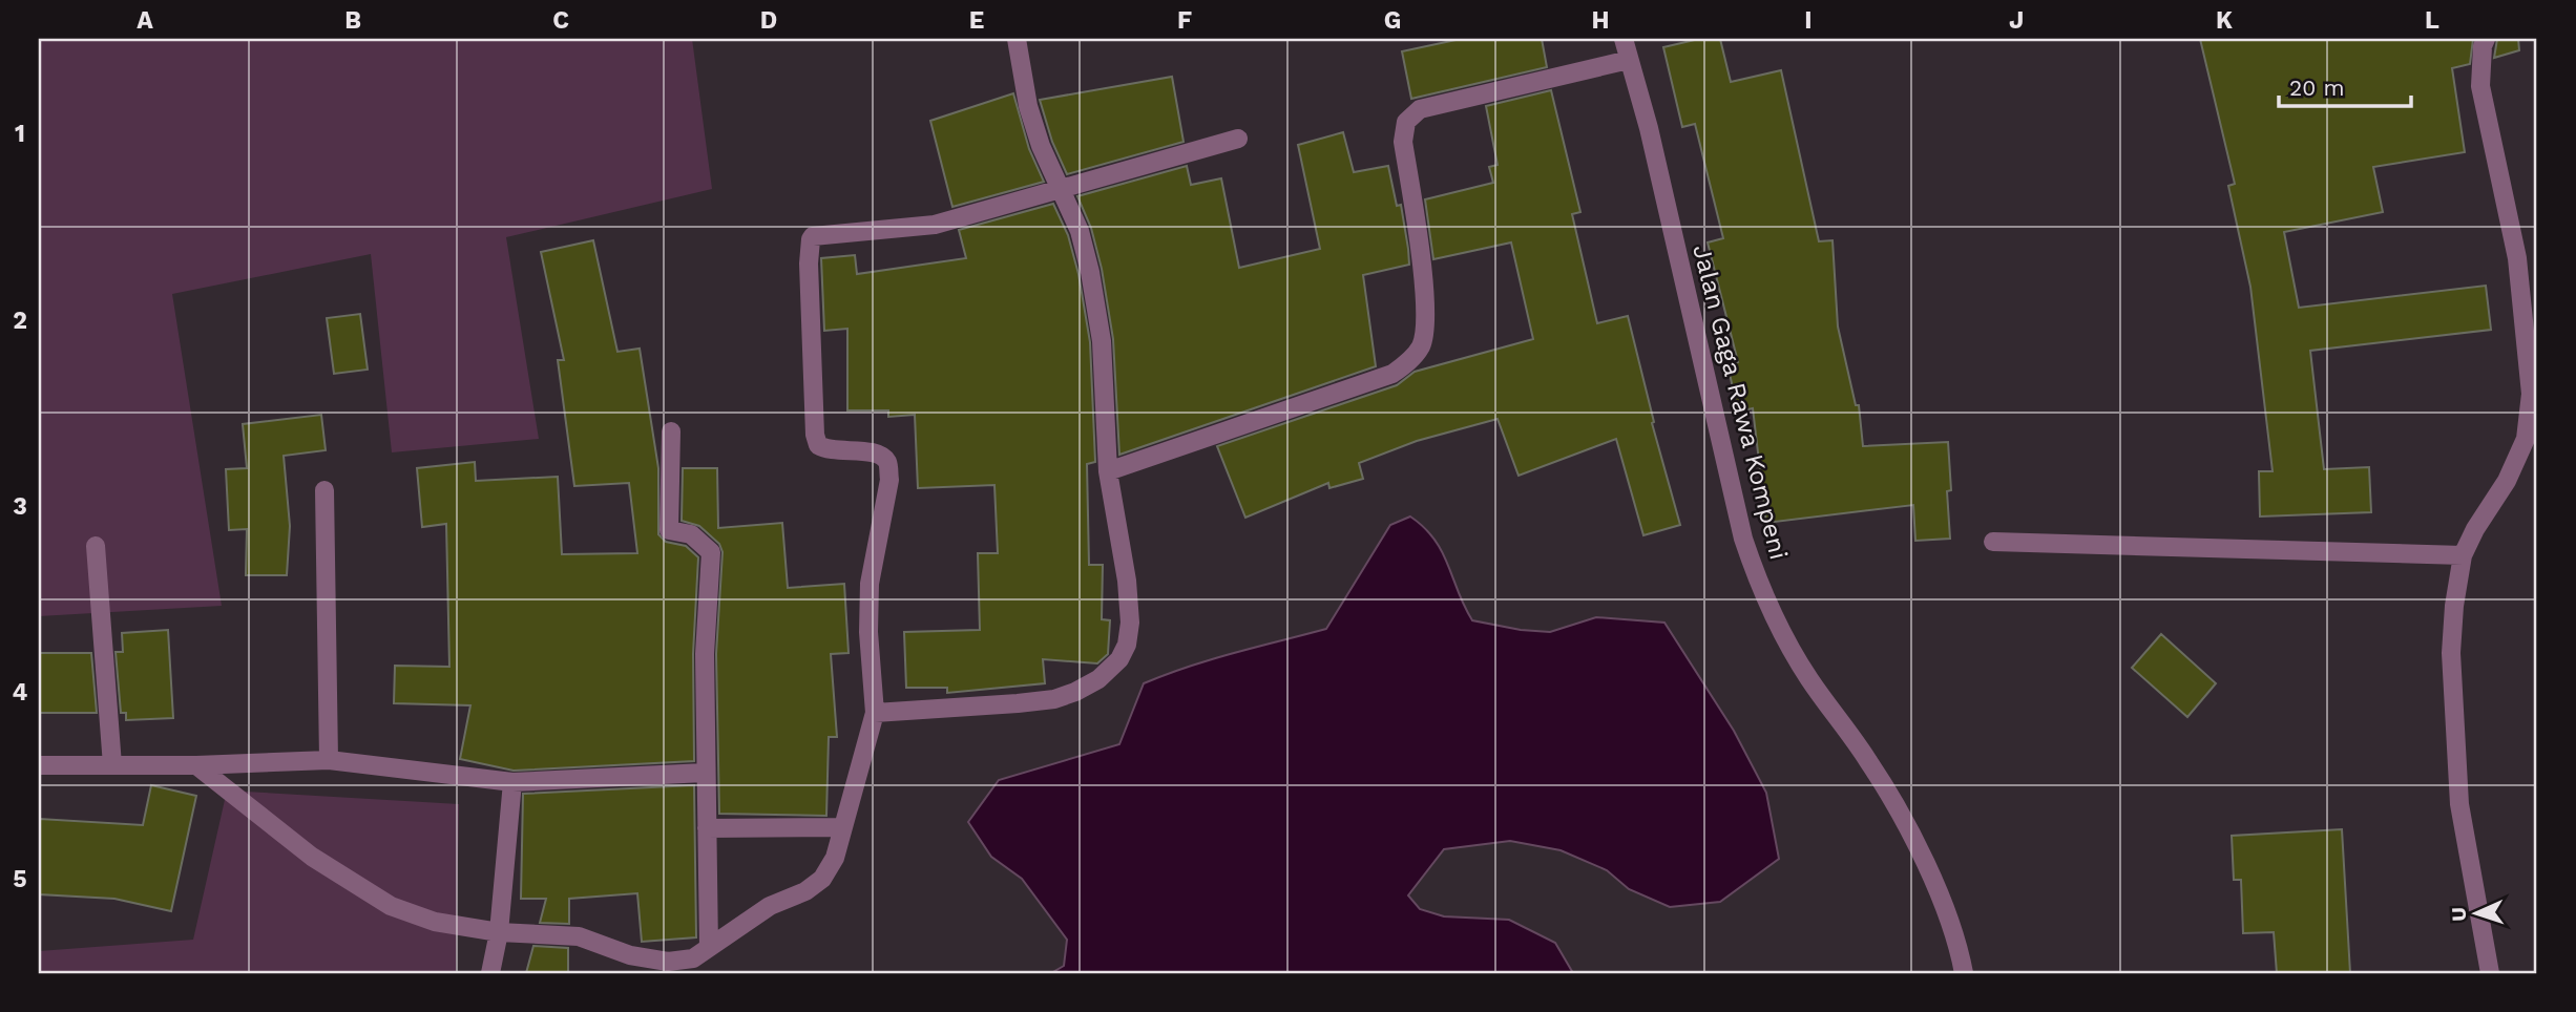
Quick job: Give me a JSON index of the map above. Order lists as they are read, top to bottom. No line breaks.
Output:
{"streets":{"street":["Jalan Gaga Rawa Kompeni"]},"scale_bar":"20 m","north":"left","grid":{"columns":["A","B","C","D","E","F","G","H","I","J","K","L"],"rows":["1","2","3","4","5"]}}
